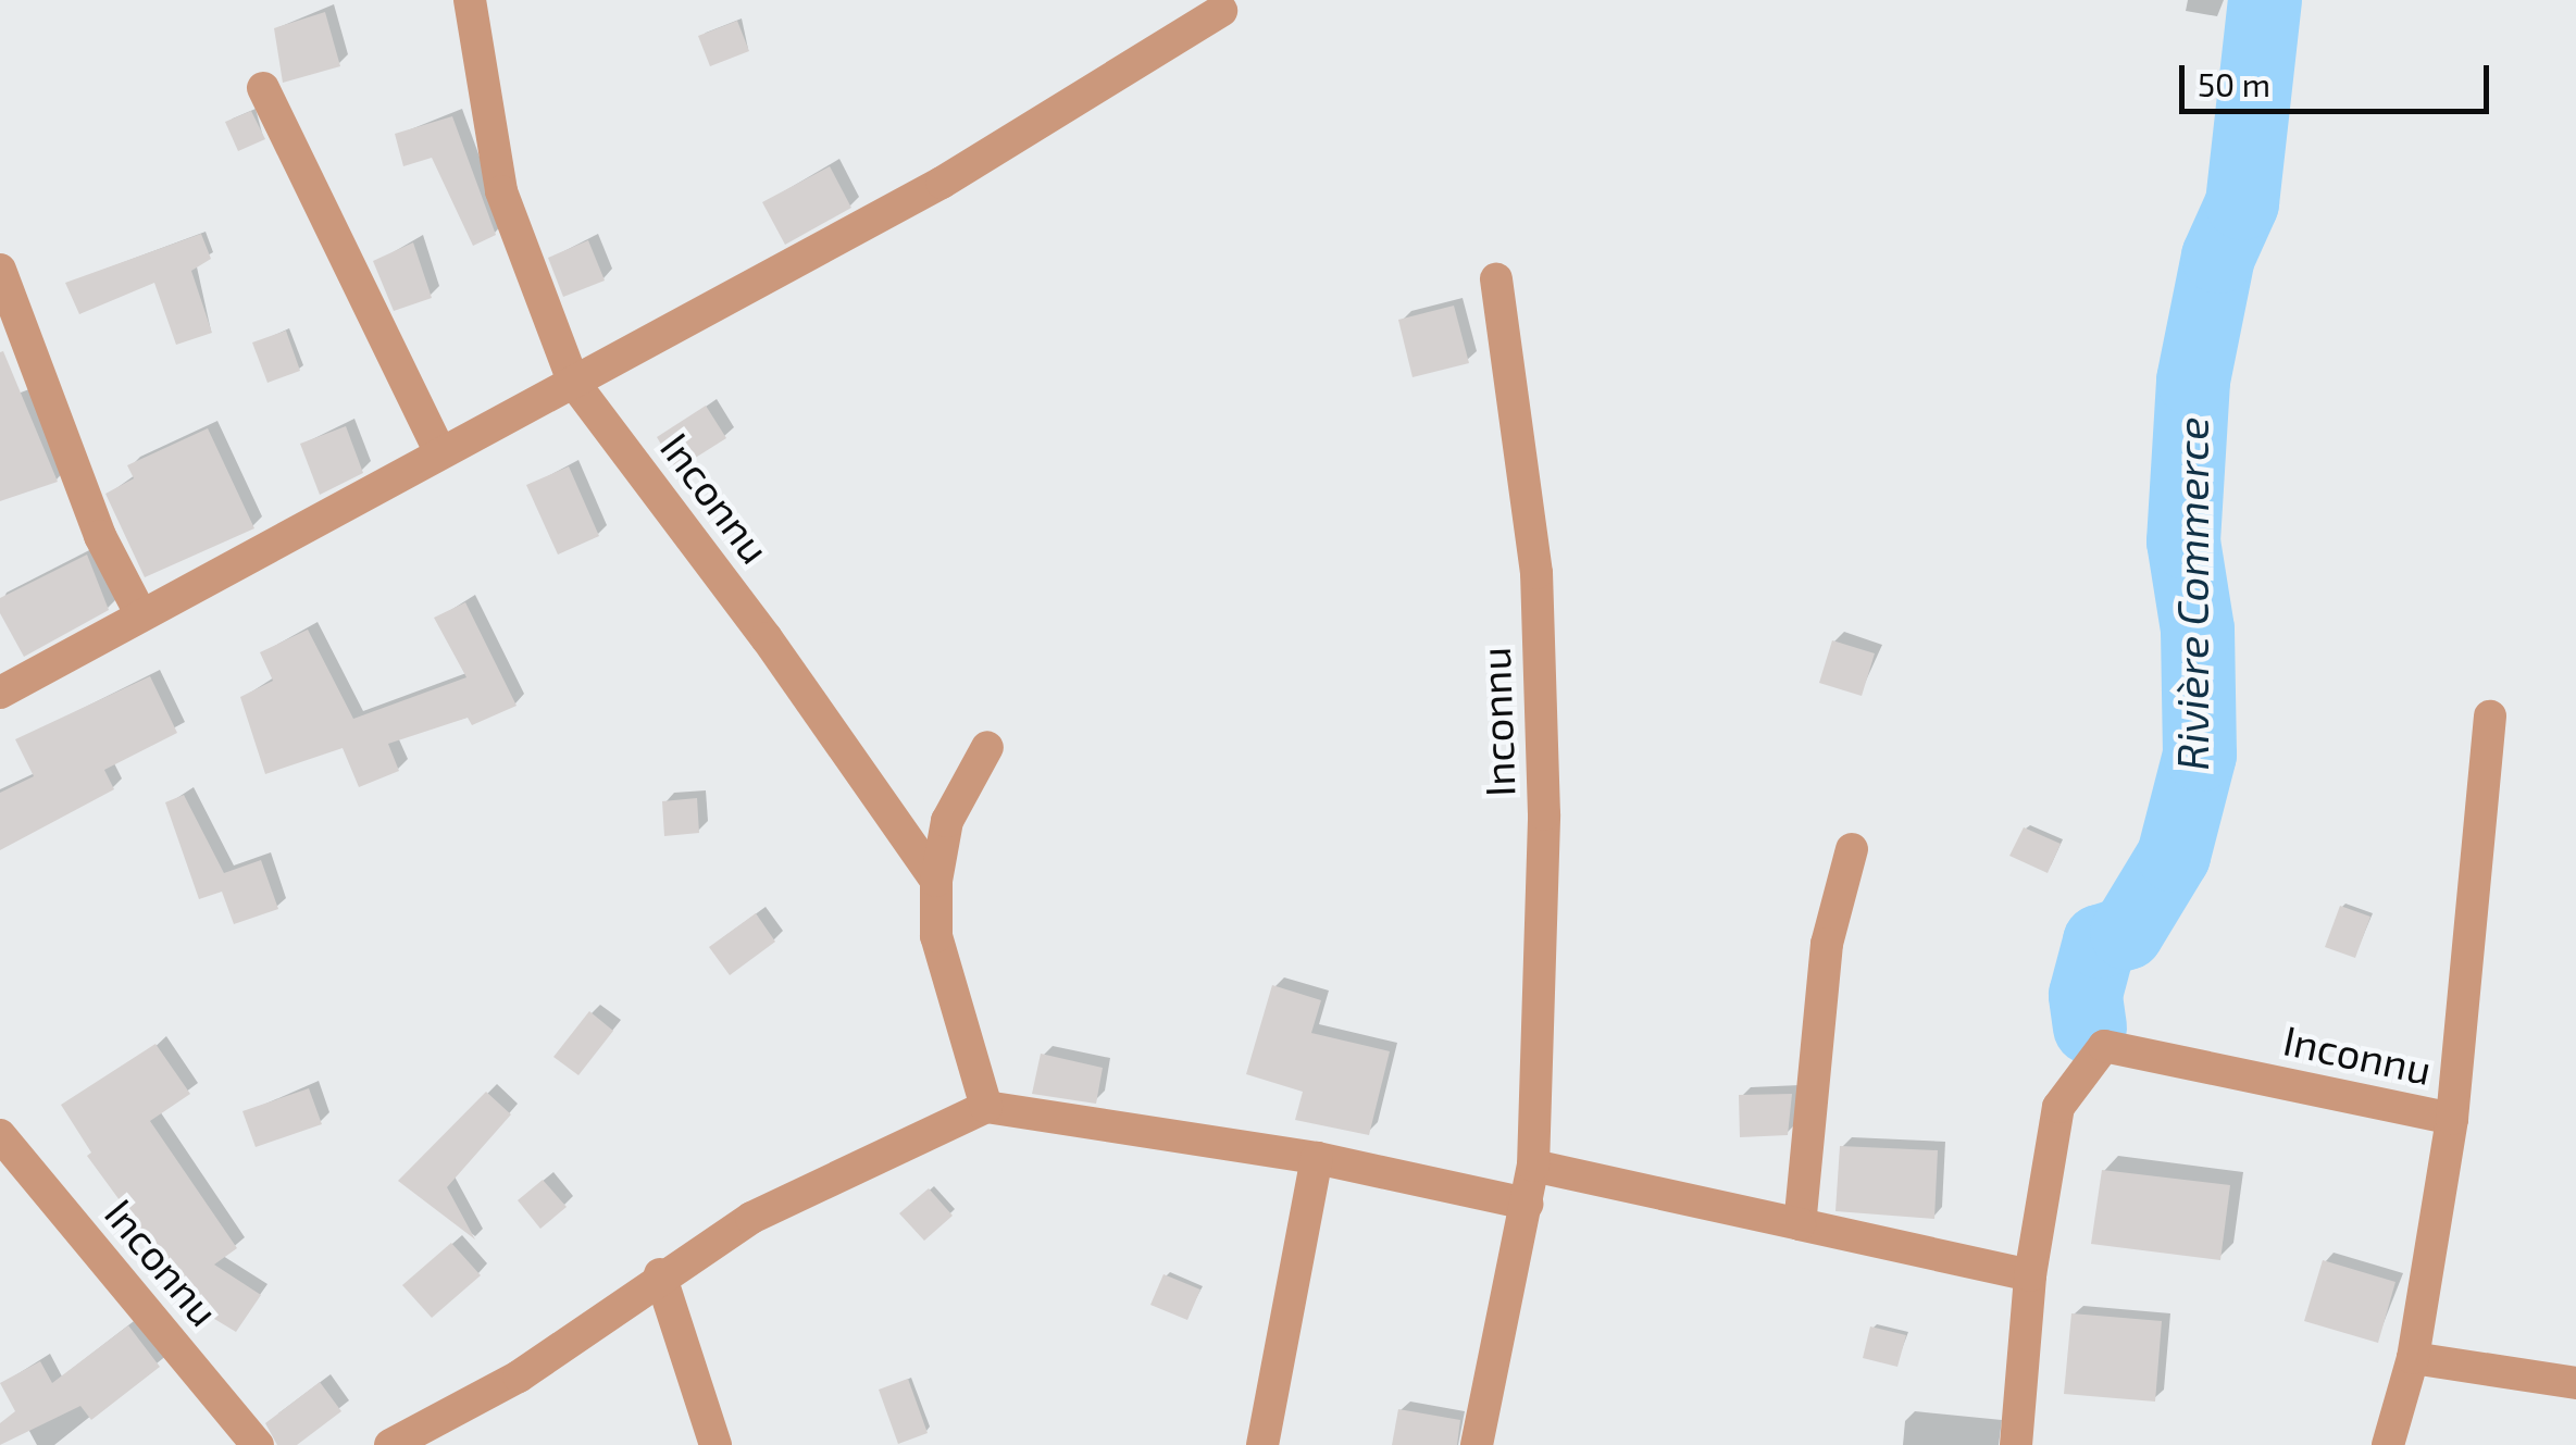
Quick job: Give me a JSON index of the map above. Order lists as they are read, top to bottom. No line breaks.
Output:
{"streets":{"street":["Inconnu"]},"water":["Rivière Commerce"],"scale_bar":"50 m"}
